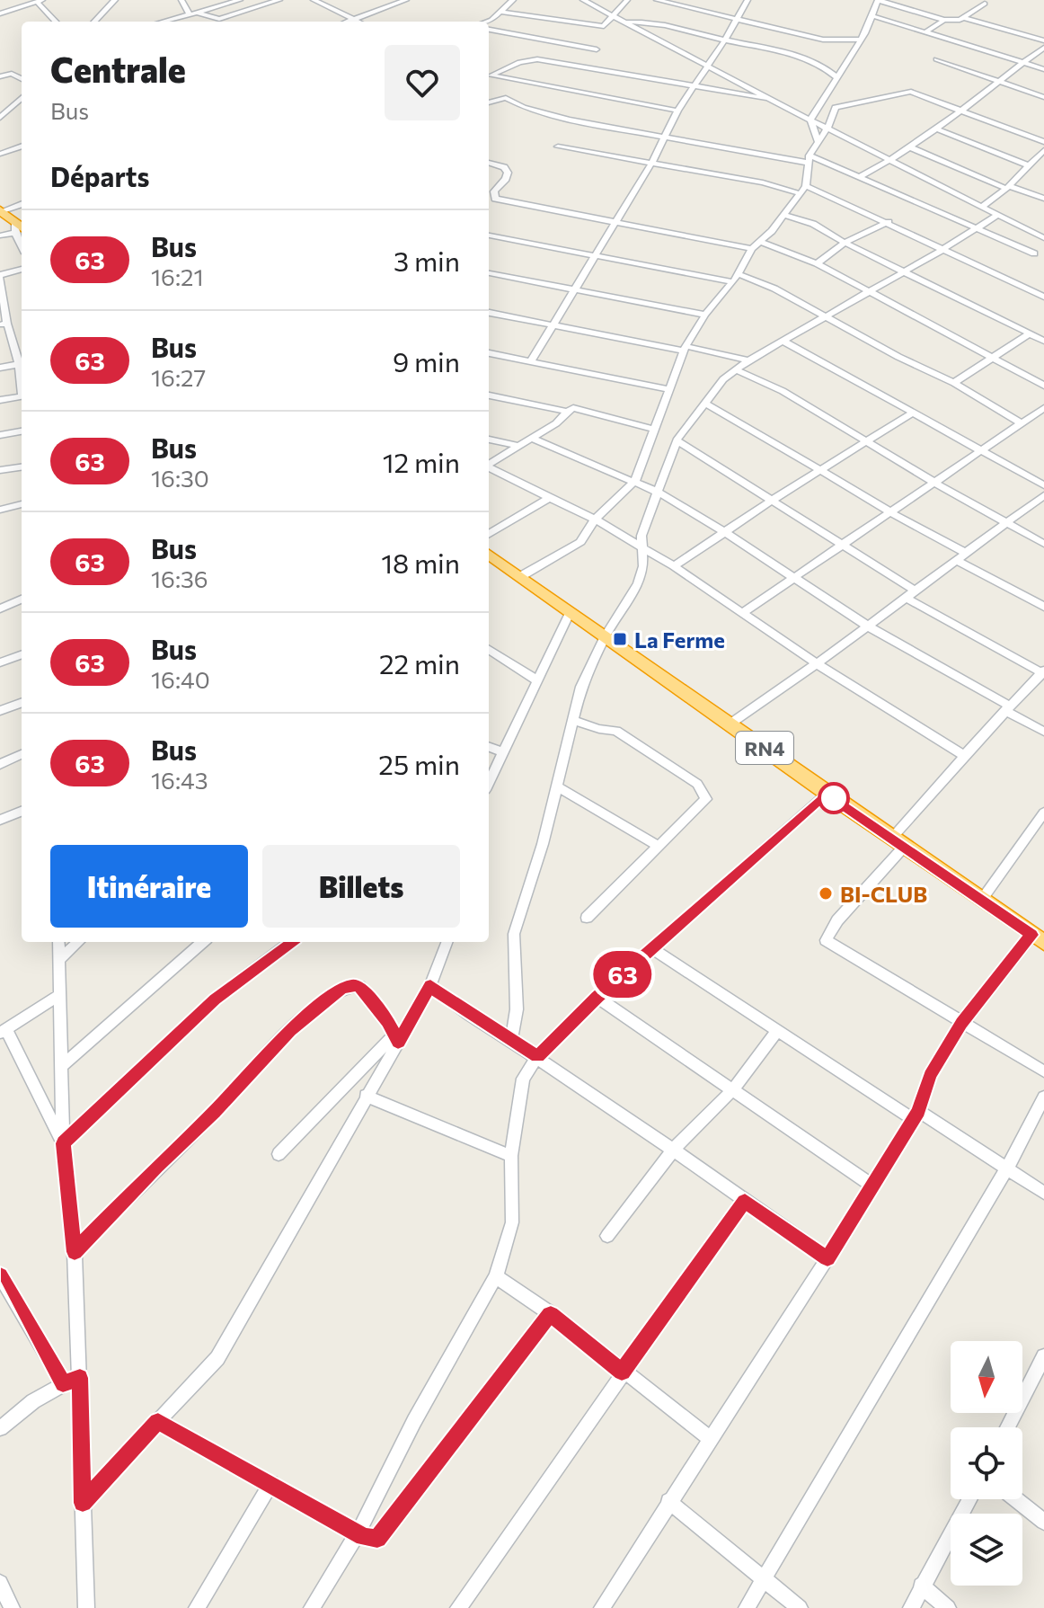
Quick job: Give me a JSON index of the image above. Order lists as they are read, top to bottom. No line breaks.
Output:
{"streets":{"highway":["RN4"]},"places":{"transit":["La Ferme"],"other":["BI-CLUB"]},"lines":["bus line 63"],"north":"bottom","page":{"on_map":"63","heading":[["Centrale","Bus"],"Départs"],"list":[{"mark":"63","name":"Bus","note":"16:21","value":"3 min"},{"mark":"63","name":"Bus","note":"16:27","value":"9 min"},{"mark":"63","name":"Bus","note":"16:30","value":"12 min"},{"mark":"63","name":"Bus","note":"16:36","value":"18 min"},{"mark":"63","name":"Bus","note":"16:40","value":"22 min"},{"mark":"63","name":"Bus","note":"16:43","value":"25 min"}],"buttons":["Itinéraire","Billets"]}}
